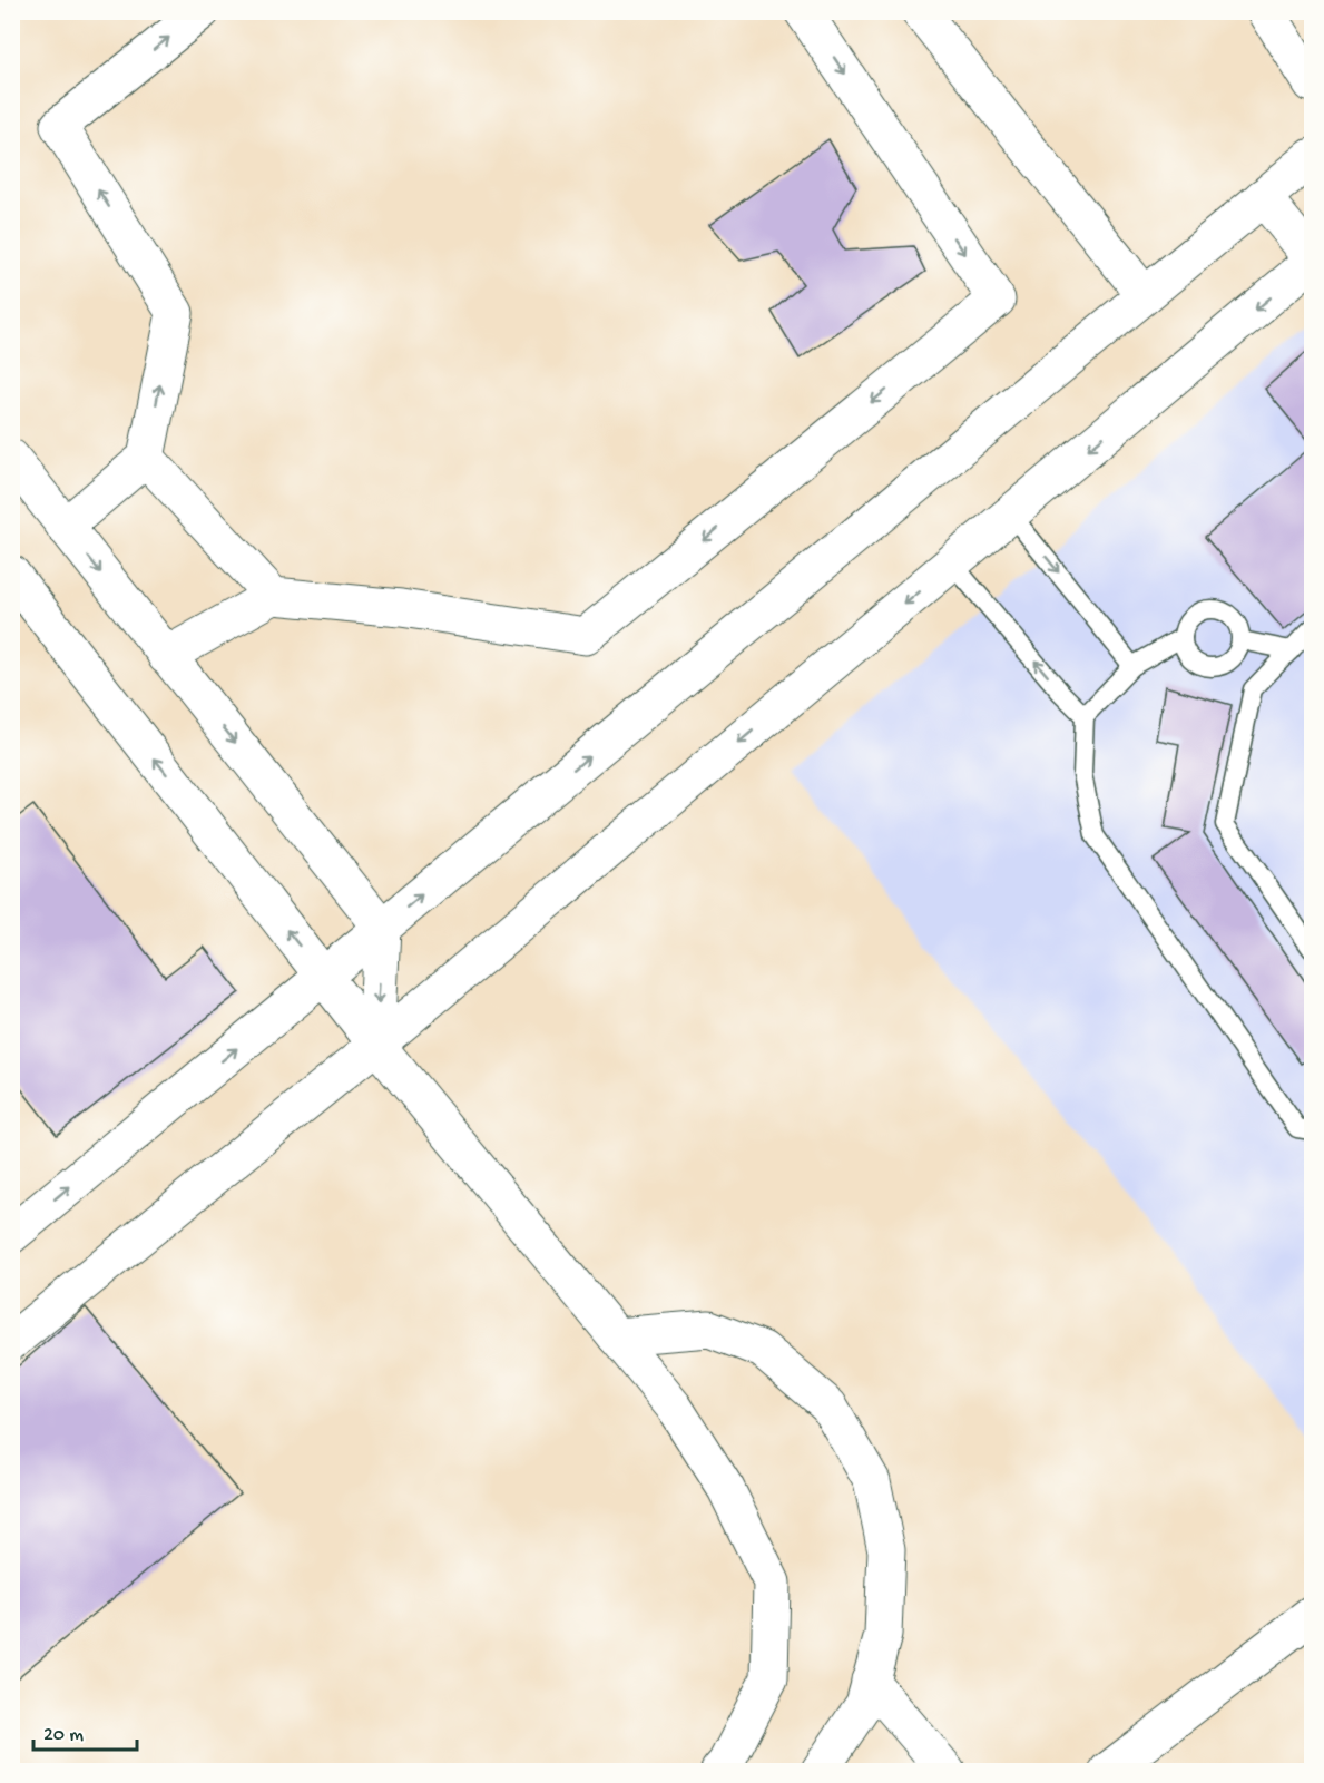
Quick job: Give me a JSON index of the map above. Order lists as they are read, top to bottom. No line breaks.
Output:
{"scale_bar":"20 m"}
